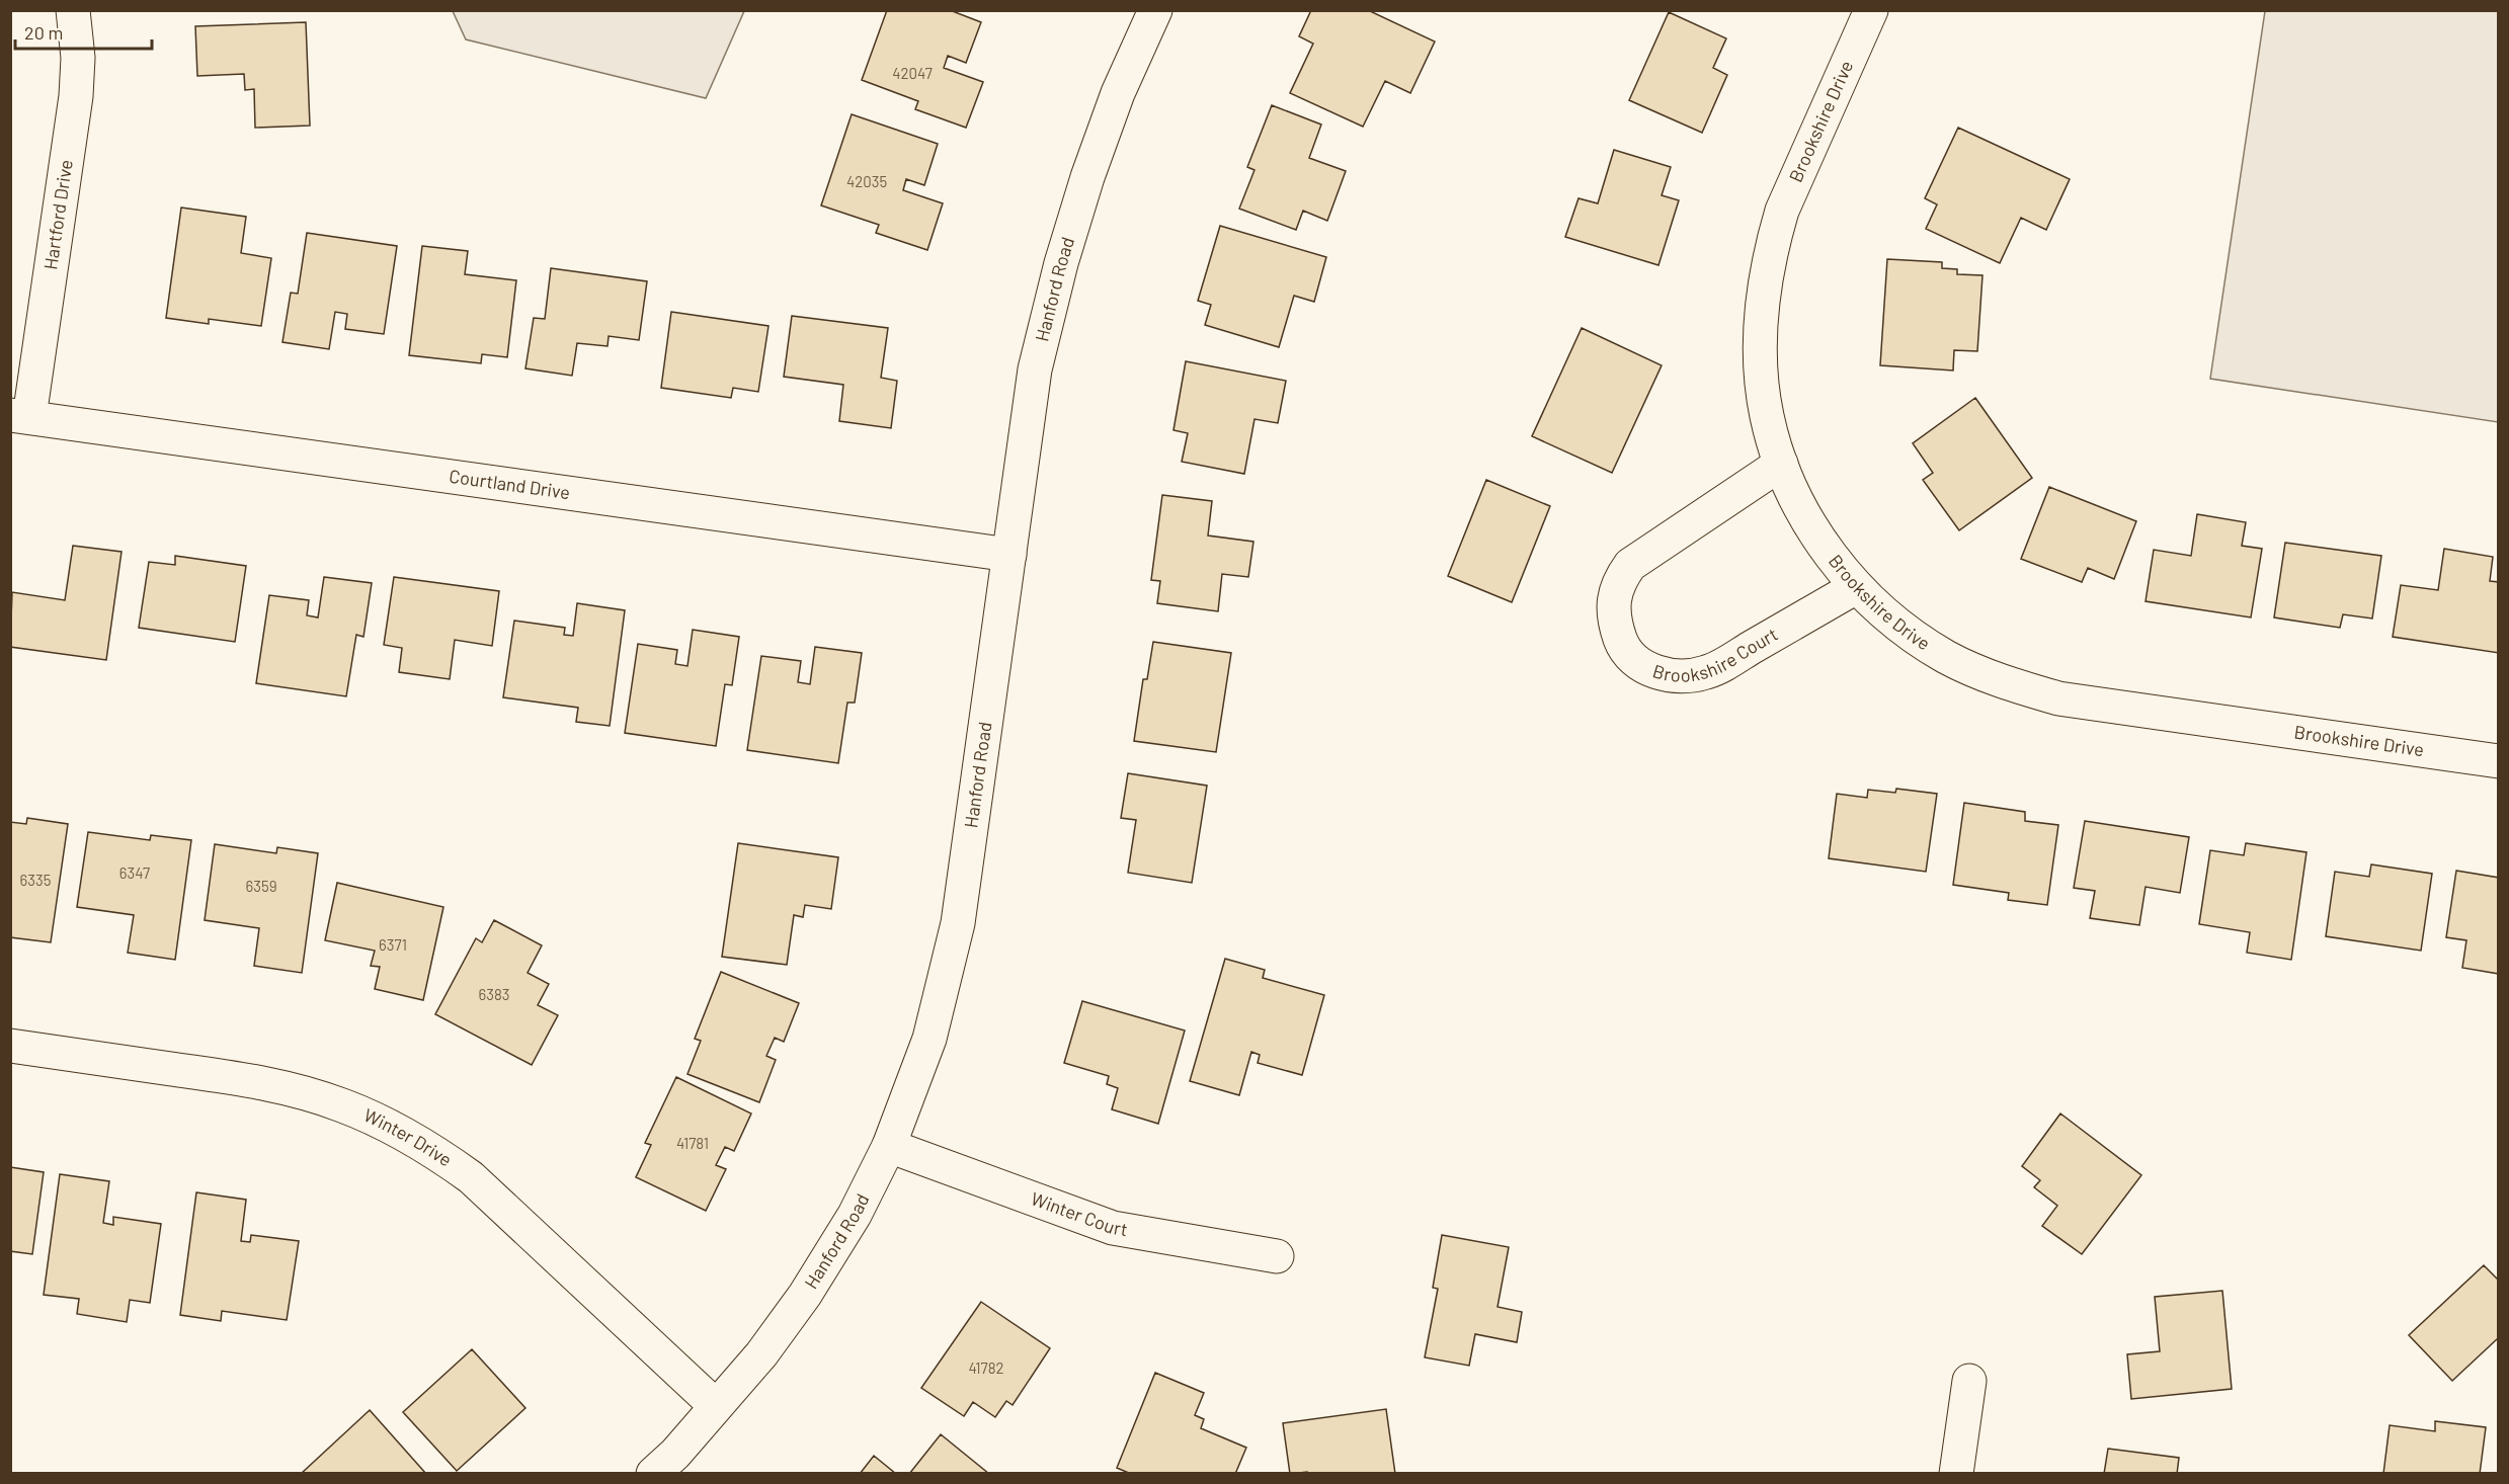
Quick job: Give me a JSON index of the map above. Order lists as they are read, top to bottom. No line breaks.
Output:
{"streets":{"street":["Brookshire Drive","Hartford Drive","Hanford Road","Courtland Drive","Brookshire Court","Winter Drive","Winter Court"]},"crossings":[["Brookshire Drive","Brookshire Court"],["Hartford Drive","Courtland Drive"],["Hanford Road","Courtland Drive"],["Hanford Road","Winter Drive"],["Hanford Road","Winter Court"]],"house_numbers":["42047","42035","6347","6335","6359","6371","6383","41781","41782"],"scale_bar":"20 m"}
